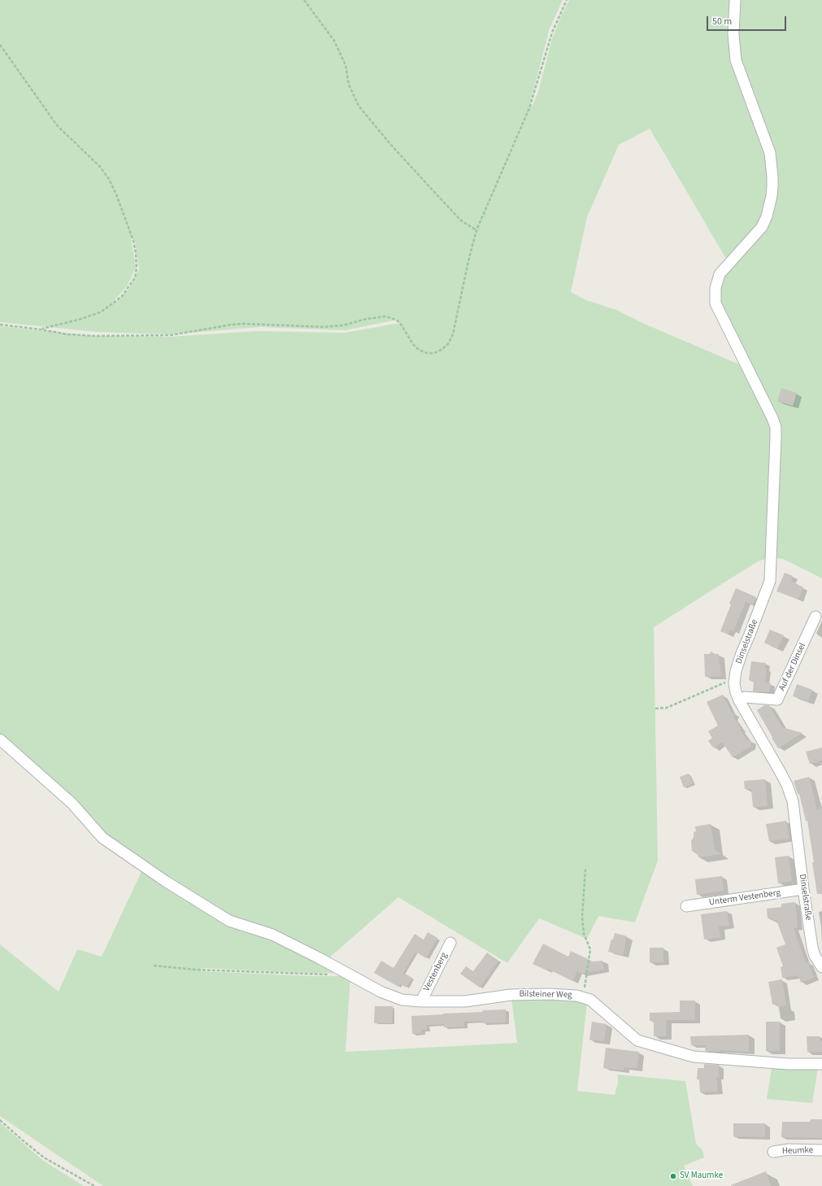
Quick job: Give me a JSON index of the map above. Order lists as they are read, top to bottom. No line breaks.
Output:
{"streets":{"street":["Dinselstraße","Auf der Dinsel","Unterm Vestenberg","Vestenberg","Bilsteiner Weg","Heumke"]},"crossings":[["Dinselstraße","Auf der Dinsel"],["Dinselstraße","Unterm Vestenberg"],["Vestenberg","Bilsteiner Weg"]],"places":["SV Maumke"],"scale_bar":"50 m"}
